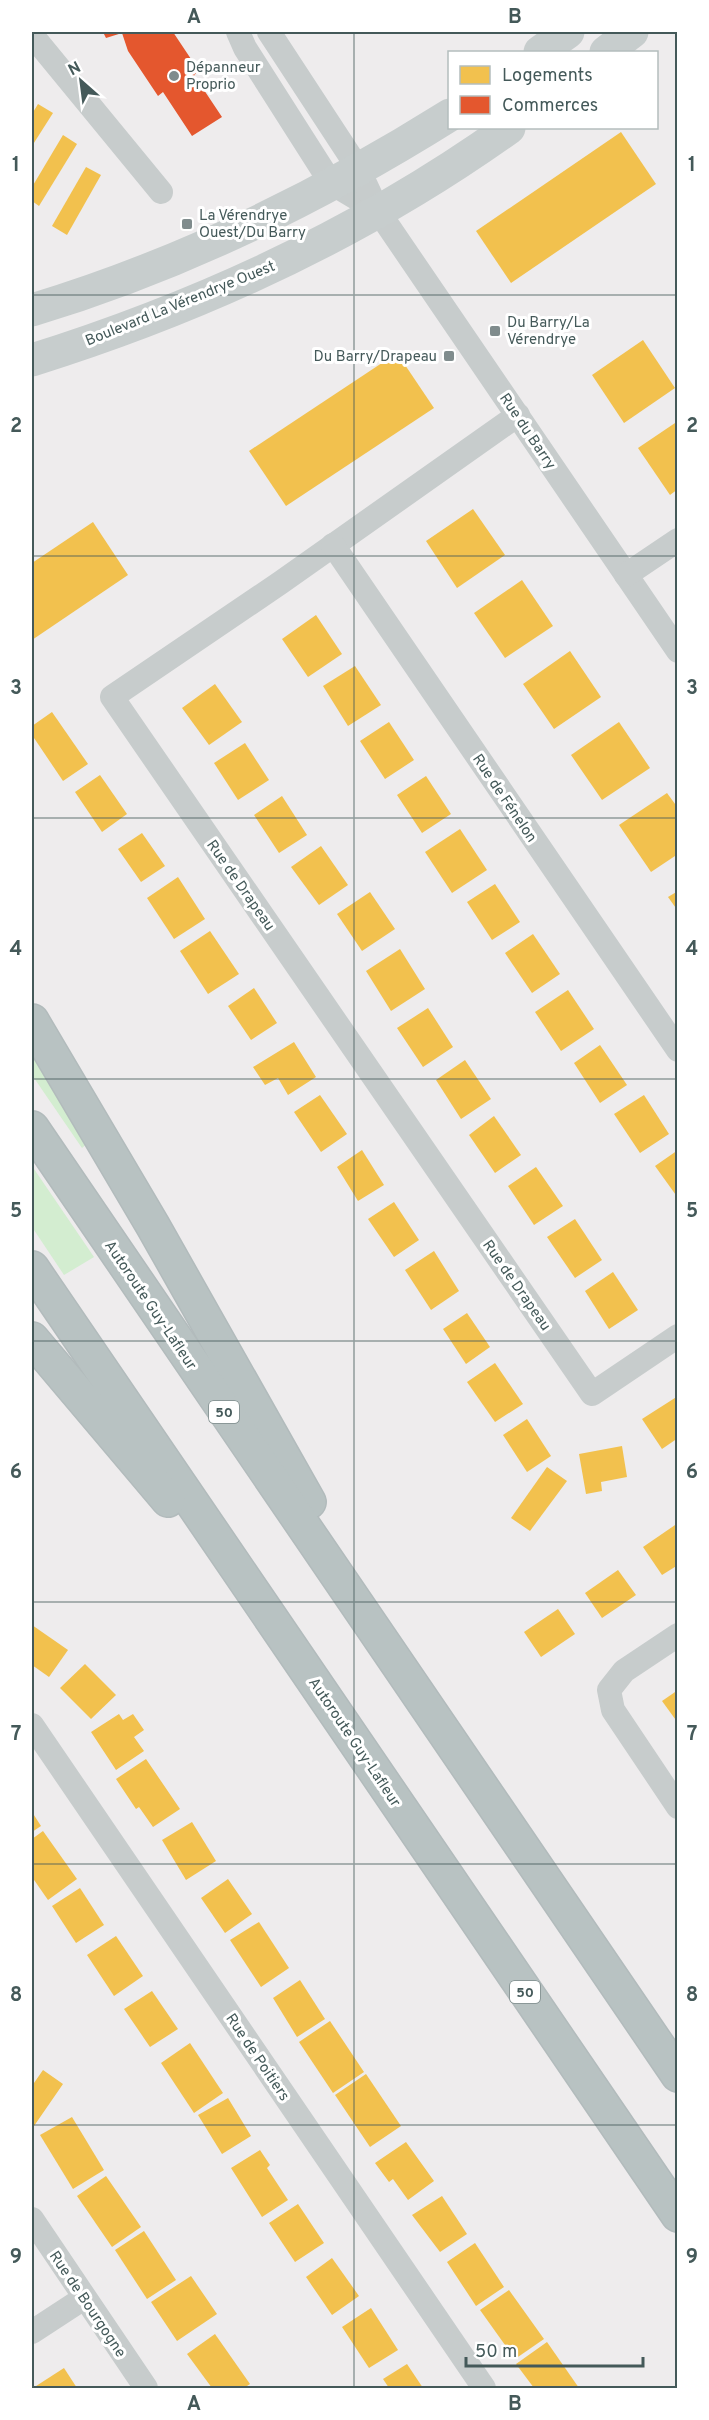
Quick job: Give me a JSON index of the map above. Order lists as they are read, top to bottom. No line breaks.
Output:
{"streets":{"highway":["Autoroute Guy-Lafleur","50"],"main road":["Boulevard La Vérendrye Ouest"],"street":["Rue du Barry","Rue de Fénelon","Rue de Drapeau","Rue de Poitiers","Rue de Bourgogne"]},"crossings":[["Boulevard La Vérendrye Ouest","Rue du Barry"],["Rue du Barry","Rue de Drapeau"],["Rue de Fénelon","Rue de Drapeau"]],"places":{"other":["Dépanneur Proprio"],"transit":["La Vérendrye Ouest/Du Barry","Du Barry/La Vérendrye","Du Barry/Drapeau"]},"legend":["Logements","Commerces"],"scale_bar":"50 m","north":"top left","grid":{"columns":["A","B"],"rows":["1","2","3","4","5","6","7","8","9"]}}
